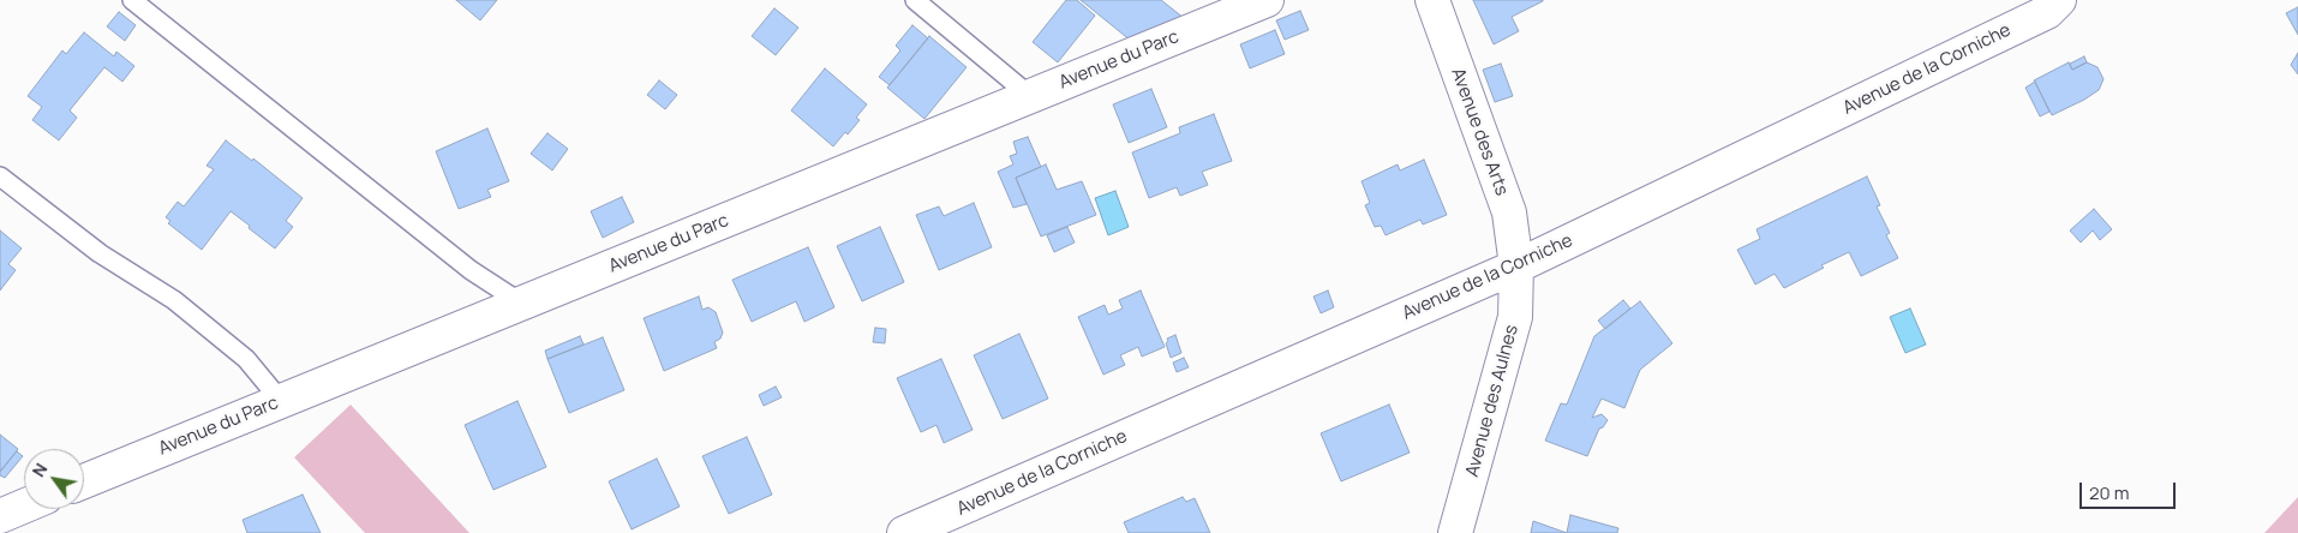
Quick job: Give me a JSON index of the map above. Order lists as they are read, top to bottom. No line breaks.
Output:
{"streets":{"street":["Avenue du Parc","Avenue de la Corniche","Avenue des Arts","Avenue des Aulnes"]},"crossings":[["Avenue de la Corniche","Avenue des Arts"],["Avenue de la Corniche","Avenue des Aulnes"],["Avenue des Arts","Avenue des Aulnes"]],"scale_bar":"20 m","north":"top left"}
